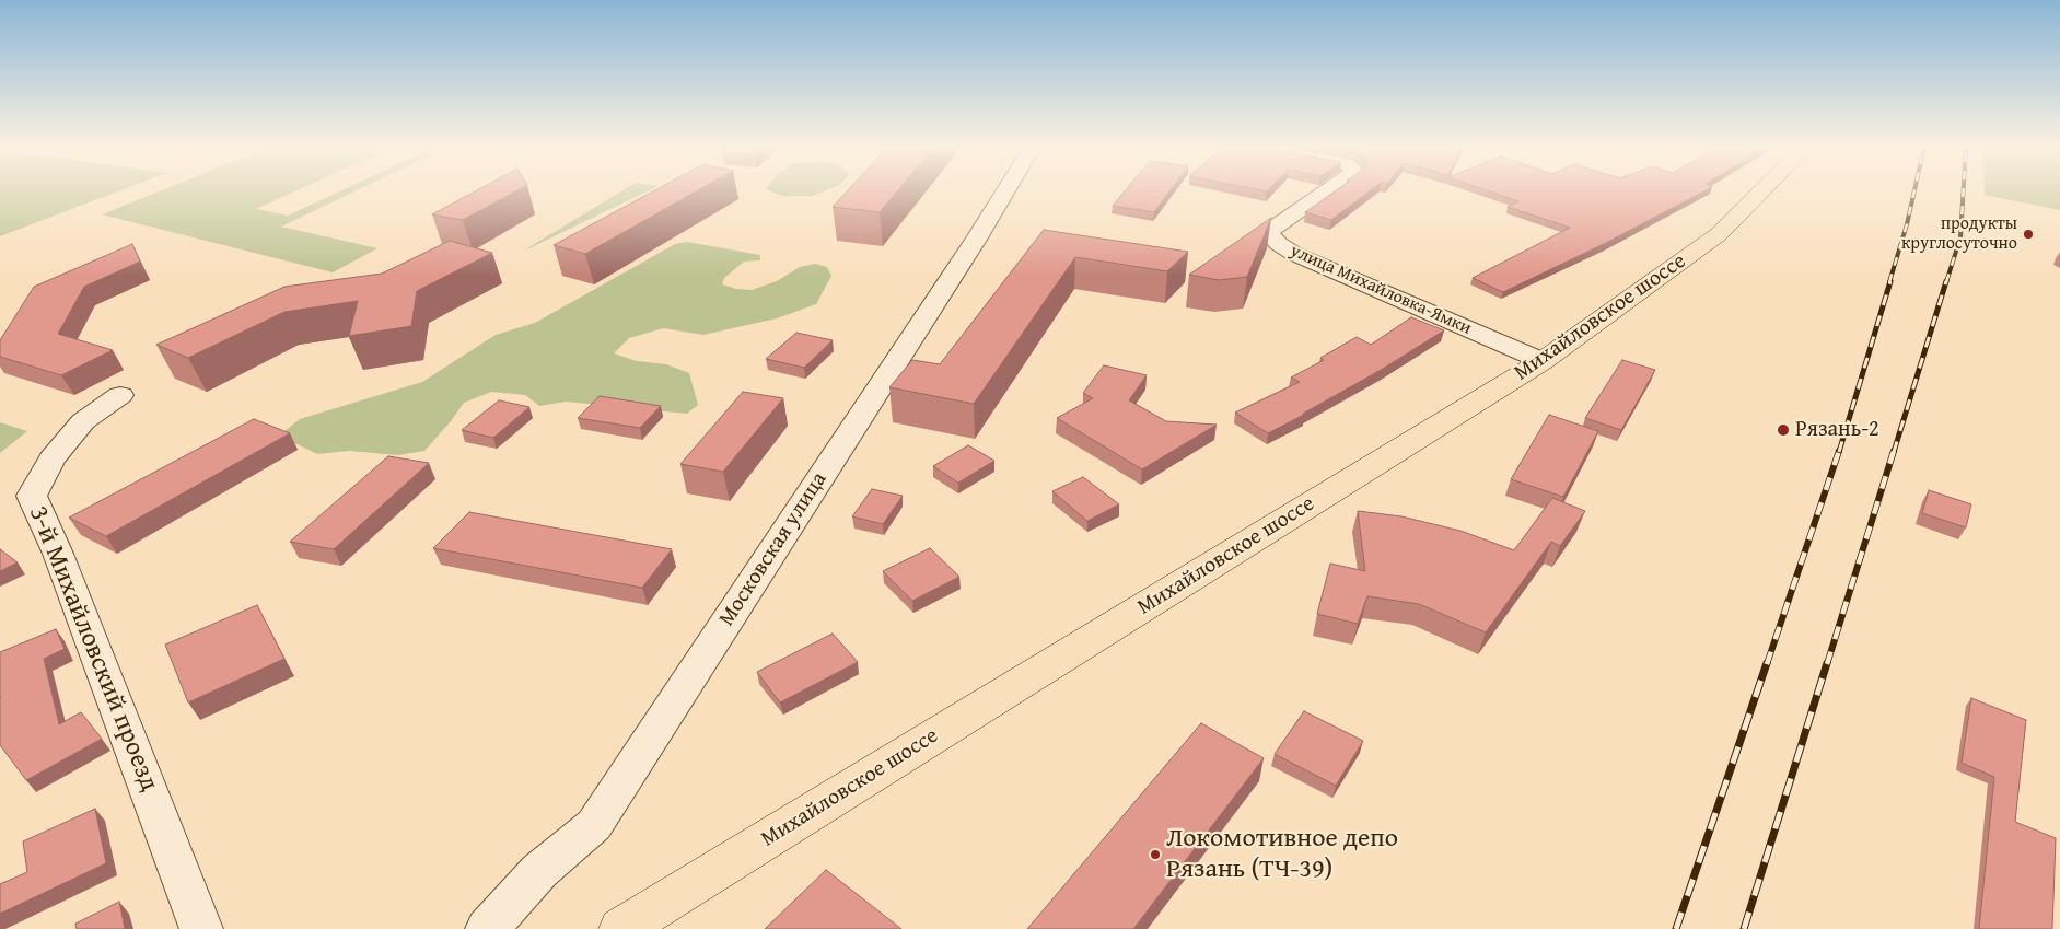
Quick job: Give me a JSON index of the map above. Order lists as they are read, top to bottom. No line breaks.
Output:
{"streets":{"main road":["Михайловское шоссе"],"street":["улица Михайловка-Ямки","Московская улица","3-й Михайловский проезд"]},"crossings":[["улица Михайловка-Ямки","Михайловское шоссе"]],"places":["продукты круглосуточно","Рязань-2","Локомотивное депо Рязань (ТЧ-39)"]}
